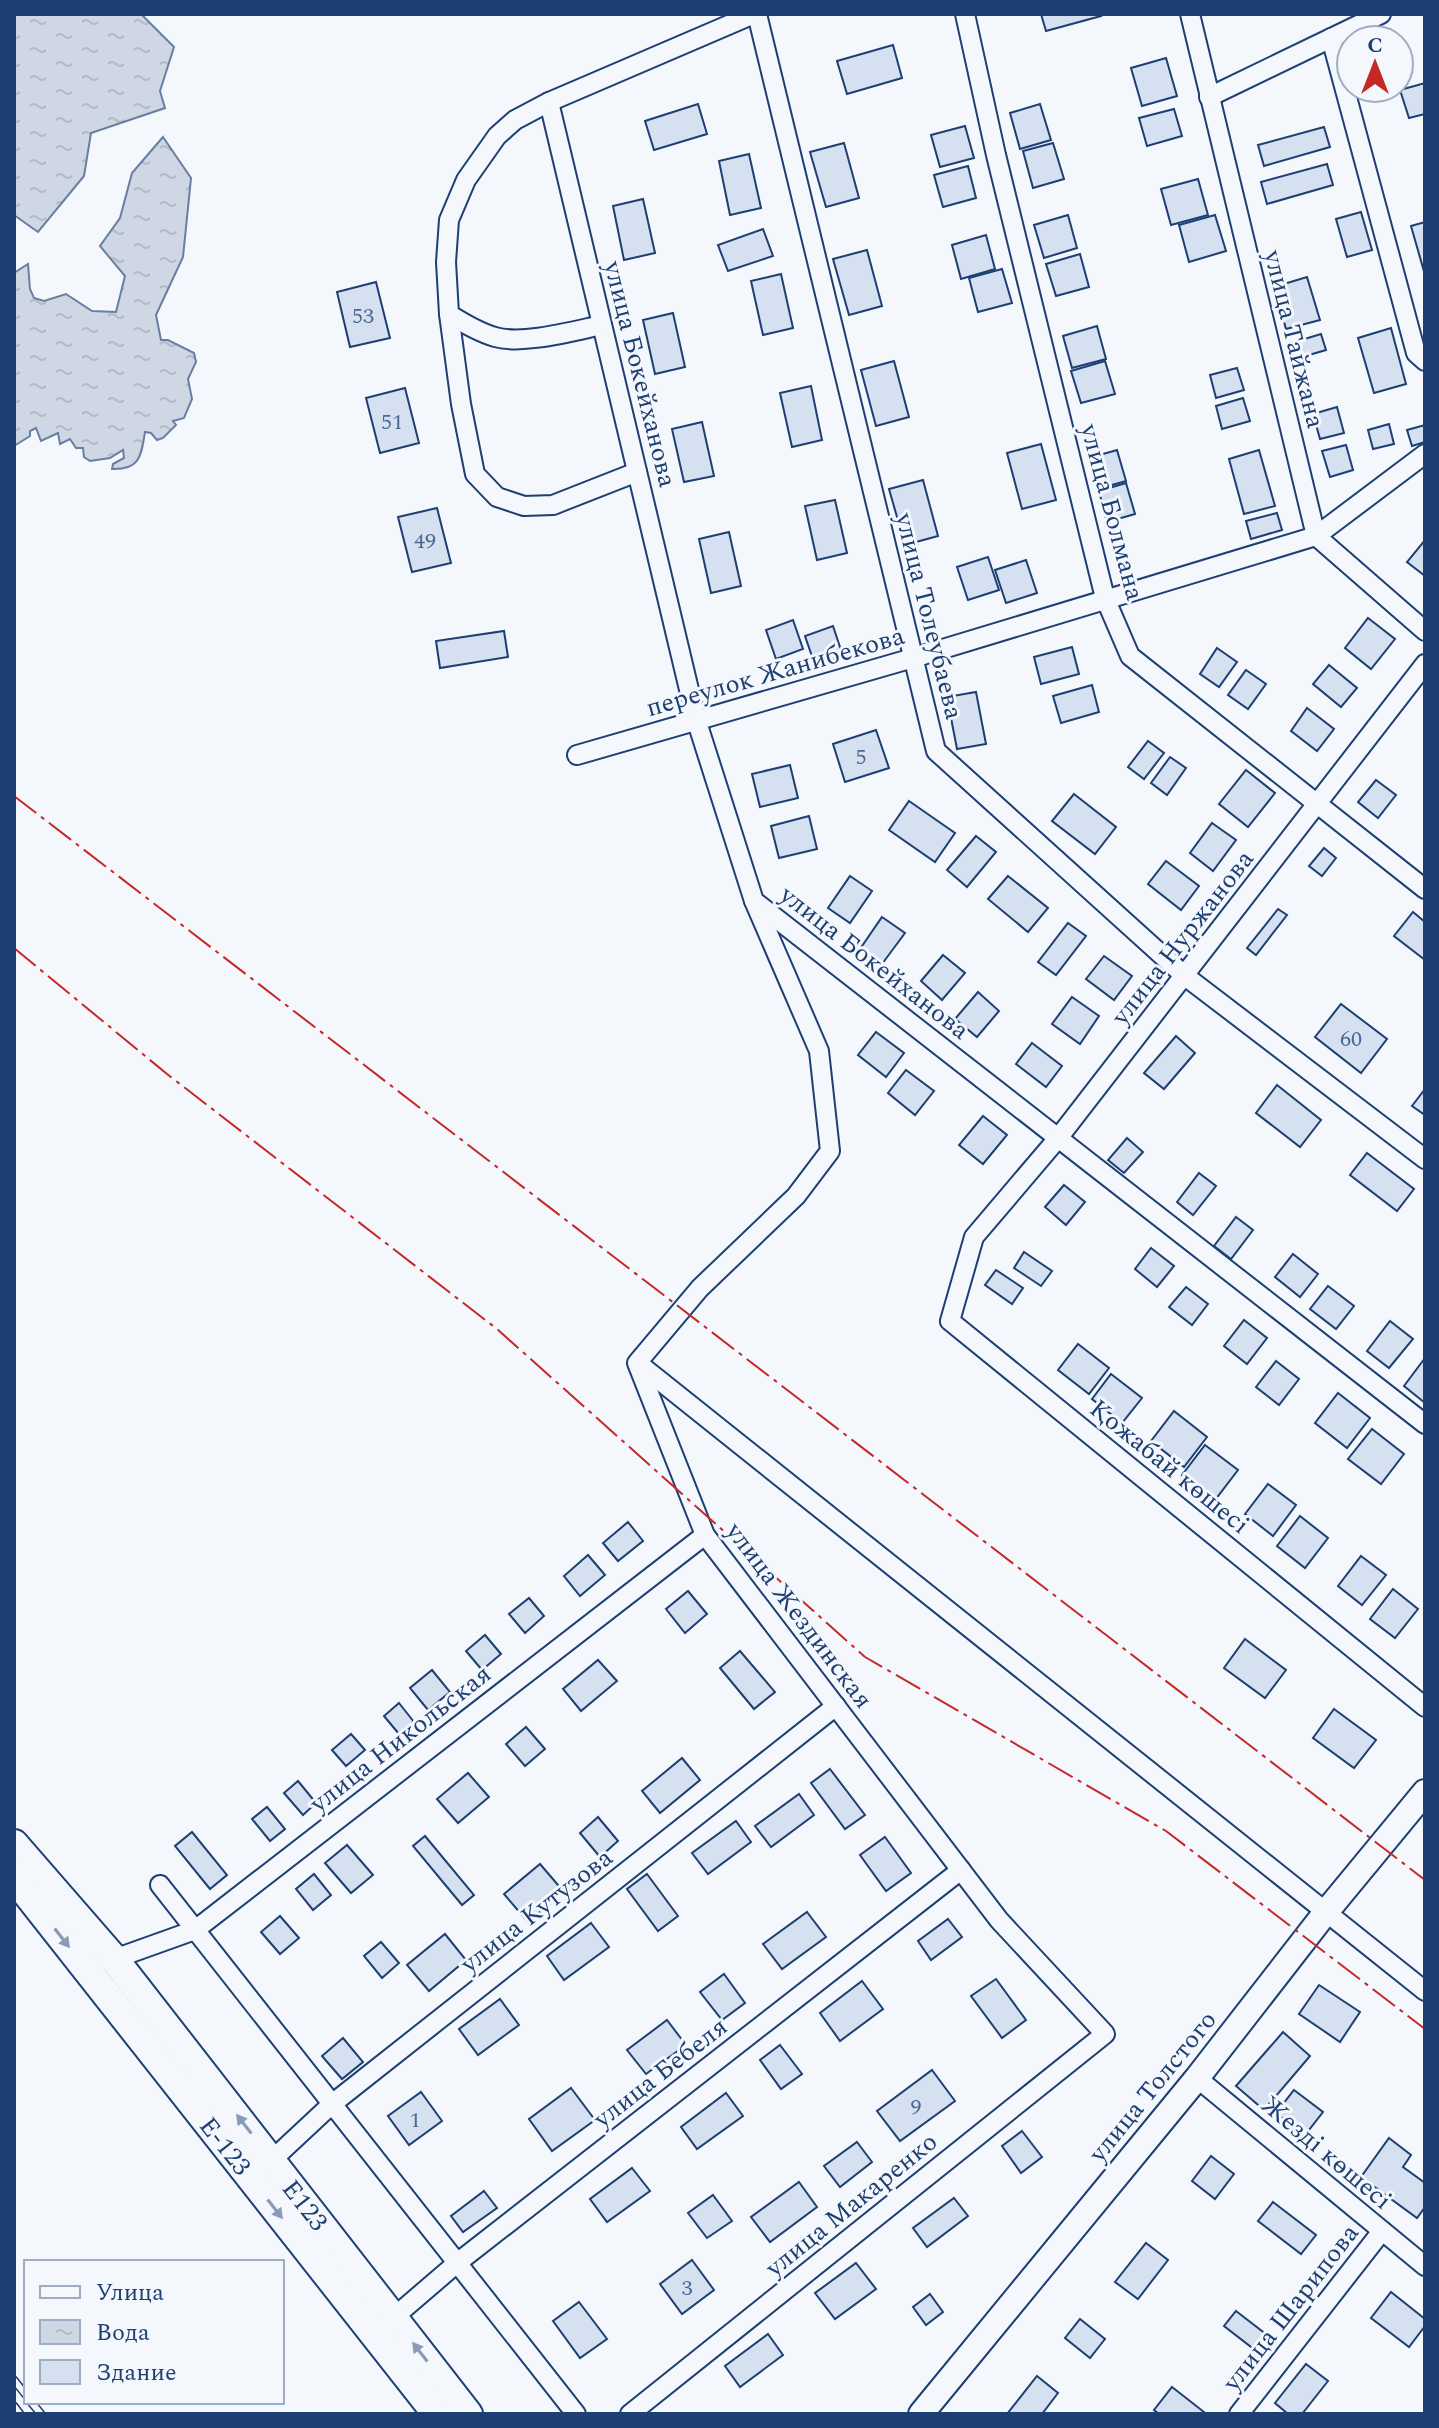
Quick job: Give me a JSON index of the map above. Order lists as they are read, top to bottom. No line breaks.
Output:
{"streets":{"main road":["Е-123","Е123"],"street":["улица Тайжана","улица Бокейханова","улица Болмана","улица Толеубаева","переулок Жанибекова","улица Нуржанова","Қожабай көшесі","улица Жездинская","улица Никольская","улица Кутузова","улица Бебеля","улица Толстого","Жезді көшесі","улица Макаренко","улица Шарипова"]},"crossings":[["улица Тайжана","переулок Жанибекова"],["улица Бокейханова","переулок Жанибекова"],["улица Бокейханова","улица Нуржанова"],["улица Болмана","переулок Жанибекова"],["улица Болмана","улица Нуржанова"],["улица Толеубаева","переулок Жанибекова"],["улица Толеубаева","улица Нуржанова"],["улица Нуржанова","Қожабай көшесі"],["улица Жездинская","улица Никольская"],["улица Жездинская","улица Кутузова"],["улица Жездинская","улица Бебеля"],["улица Жездинская","улица Макаренко"],["улица Никольская","Е123"],["улица Кутузова","Е123"],["улица Бебеля","Е123"],["улица Толстого","Жезді көшесі"],["Жезді көшесі","улица Шарипова"]],"one_way":["Е-123","Е123"],"house_numbers":["53","51","49","5","60","9","1","3"],"legend":["Улица","Вода","Здание"],"north":"top"}
